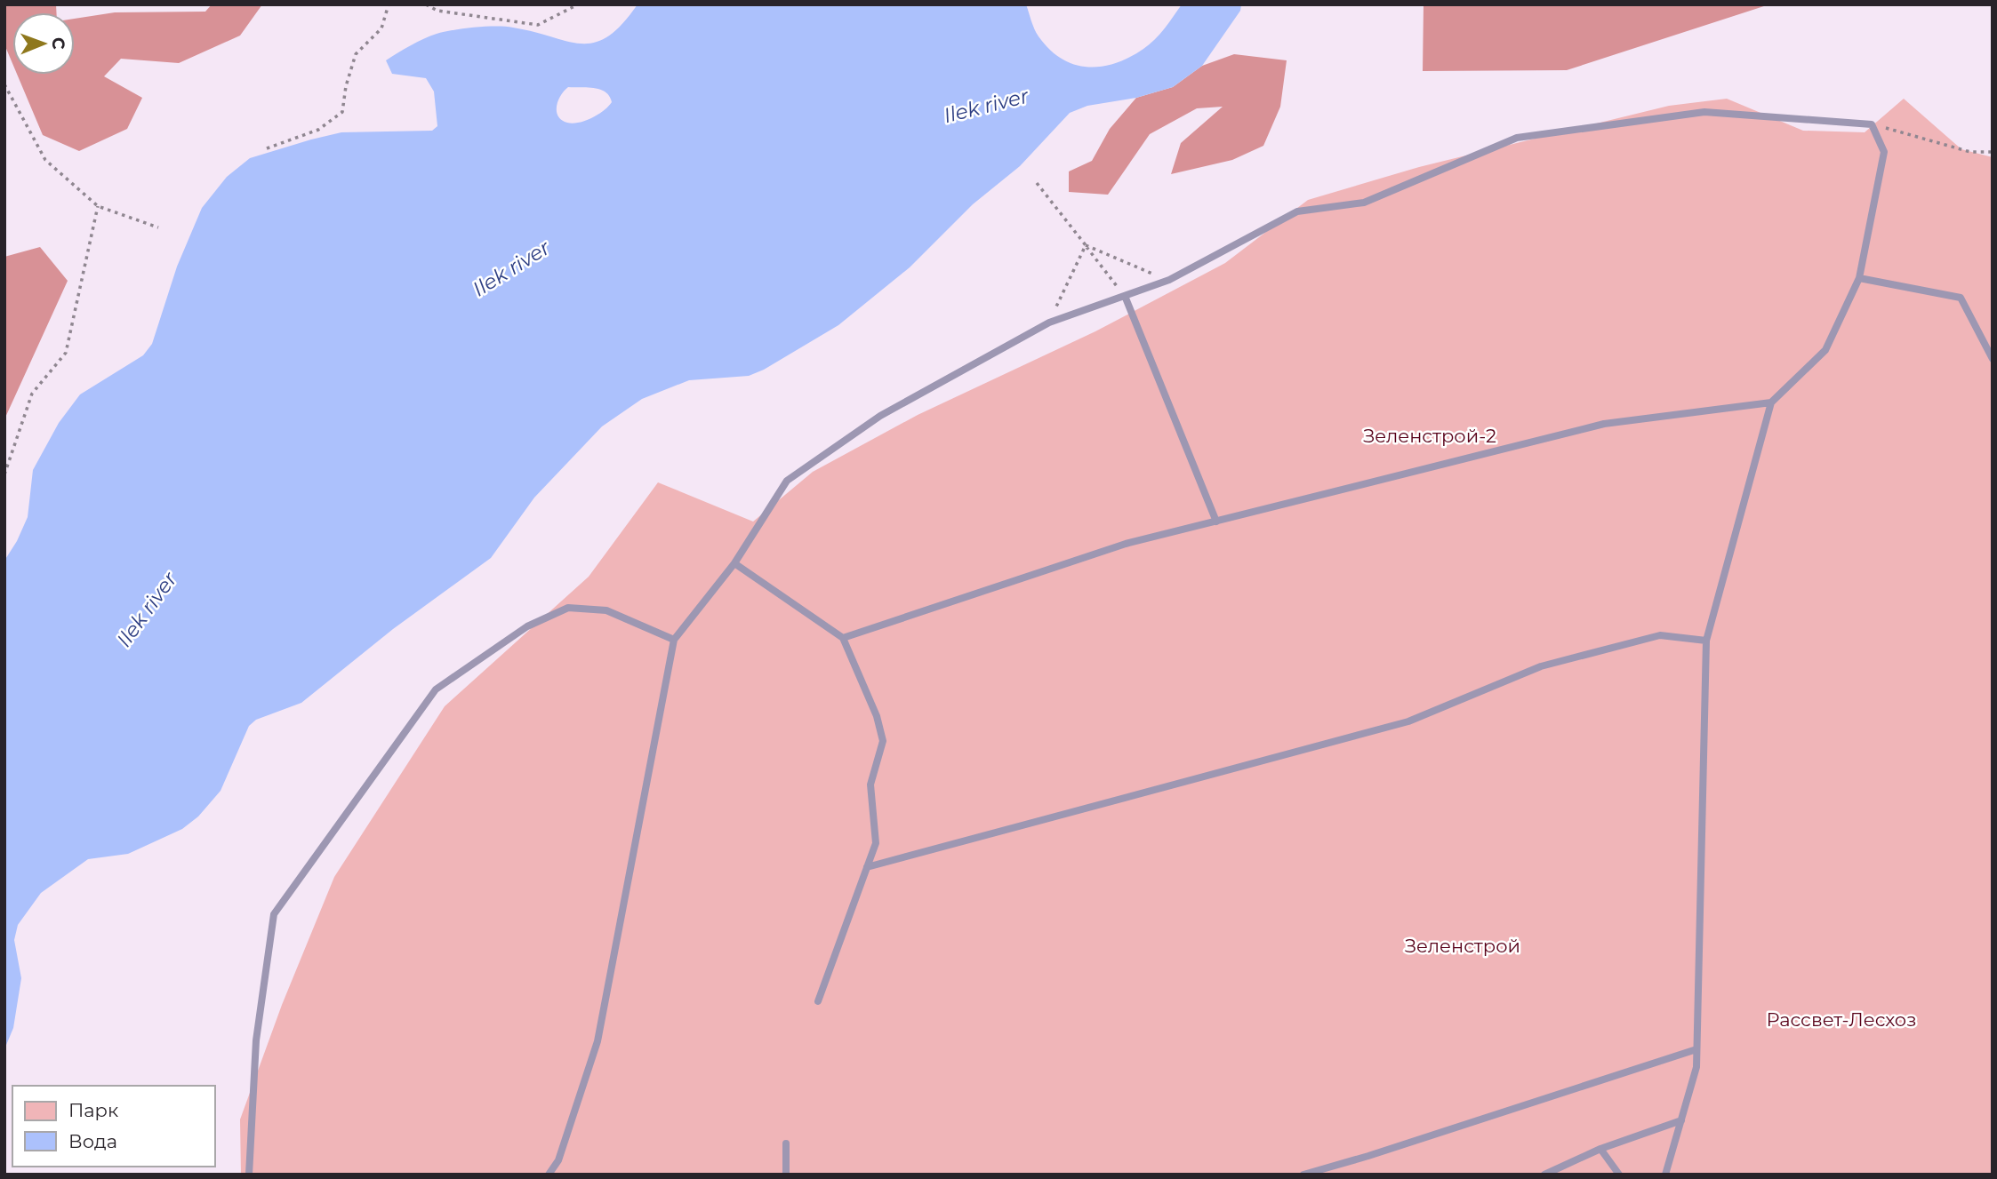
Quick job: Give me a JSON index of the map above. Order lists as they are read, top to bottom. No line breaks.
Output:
{"water":["Ilek river"],"parks":["Зеленстрой-2","Зеленстрой","Рассвет-Лесхоз"],"legend":["Парк","Вода"],"north":"right"}
